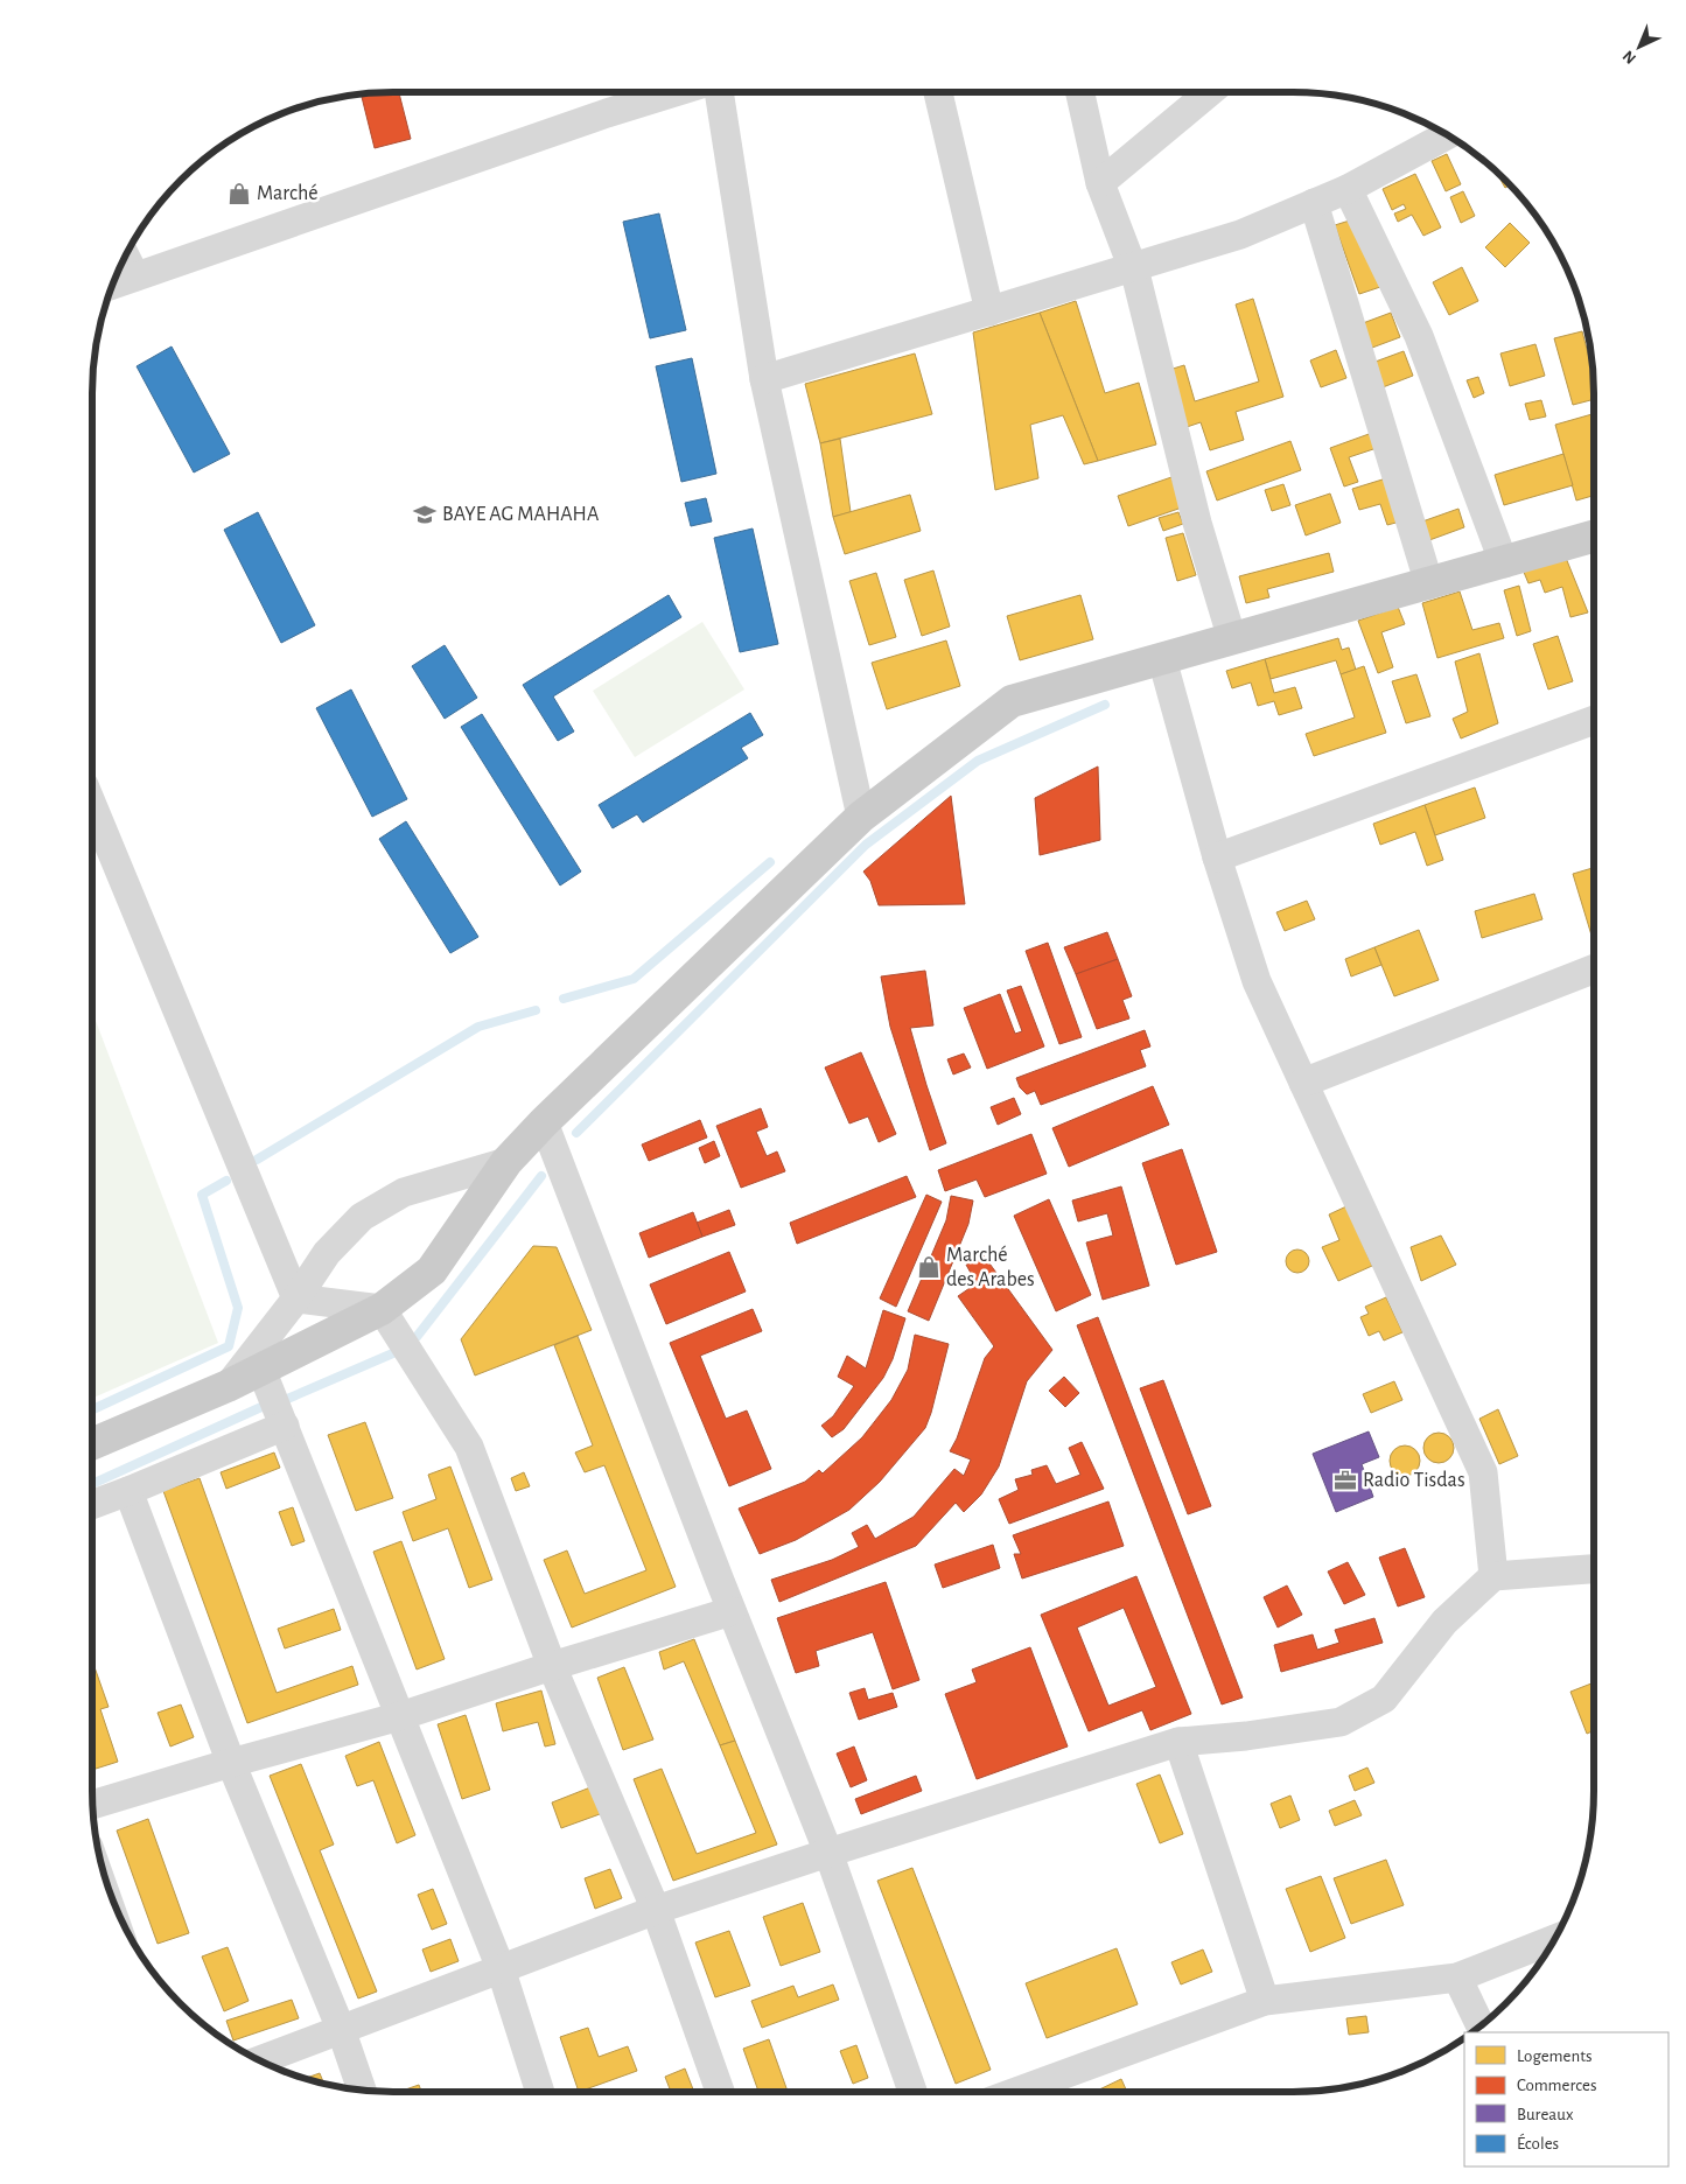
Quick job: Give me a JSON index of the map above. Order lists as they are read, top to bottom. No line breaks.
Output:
{"places":{"shop":["Marché","Marché des Arabes"],"school or university":["BAYE AG MAHAHA"],"office":["Radio Tisdas"]},"legend":["Logements","Commerces","Bureaux","Écoles"],"north":"bottom left"}
